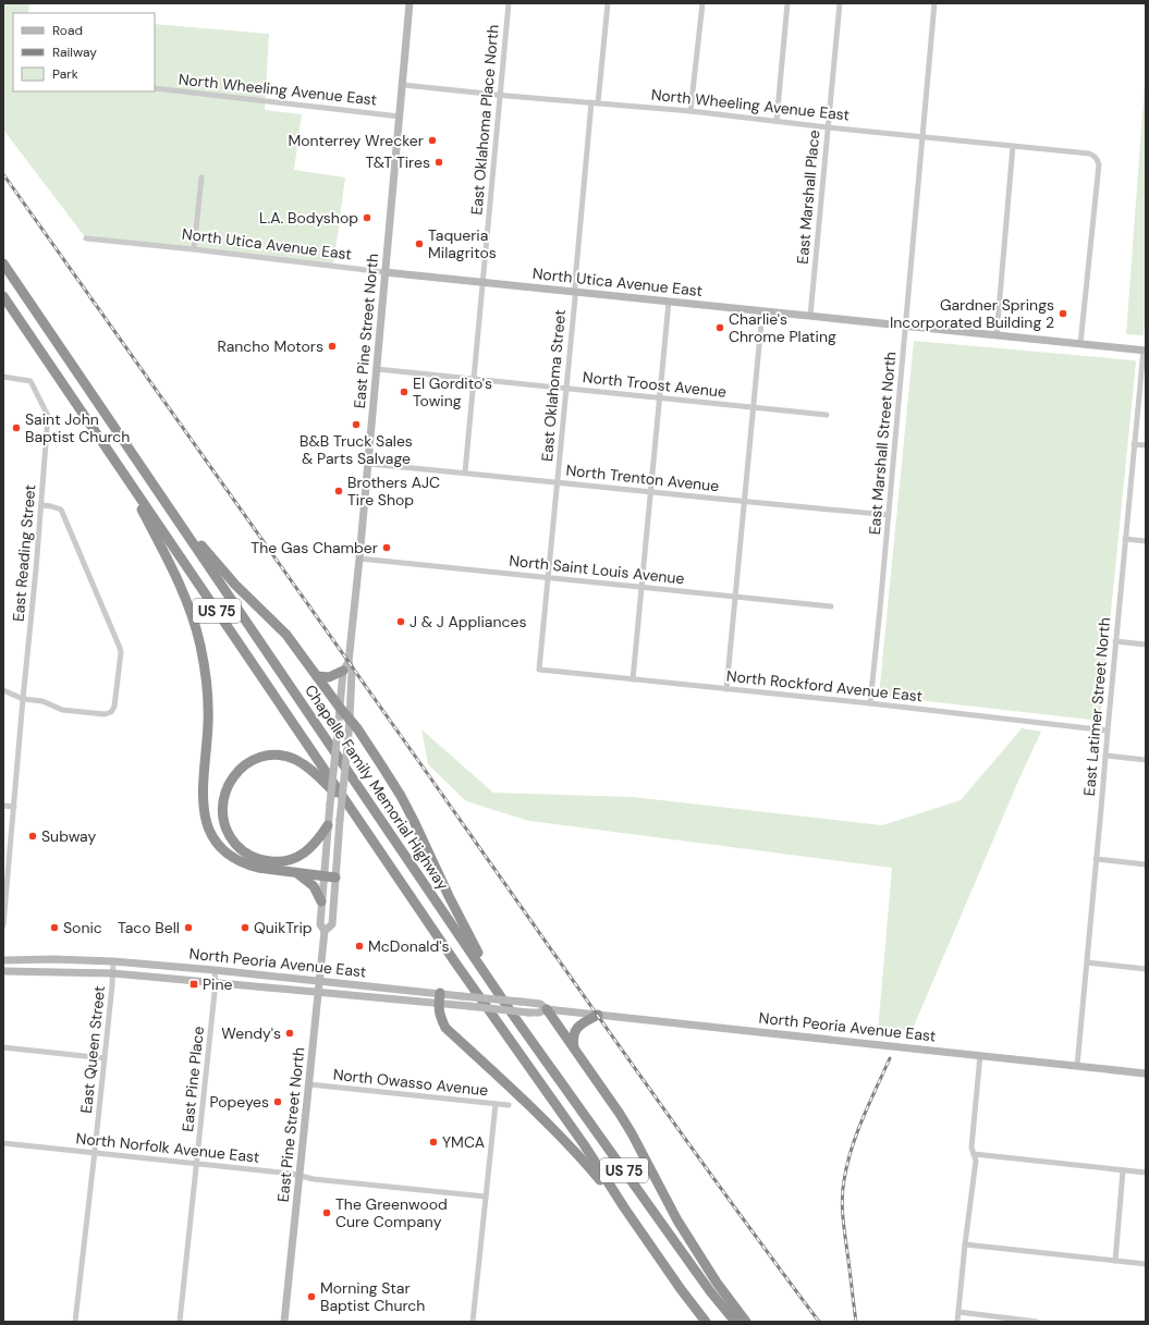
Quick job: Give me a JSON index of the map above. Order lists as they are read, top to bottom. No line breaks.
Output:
{"streets":{"highway":["US 75","Chapelle Family Memorial Highway"],"main road":["North Utica Avenue East","East Pine Street North","North Peoria Avenue East"],"street":["North Wheeling Avenue East","East Oklahoma Place North","East Marshall Place","North Troost Avenue","East Oklahoma Street","East Marshall Street North","North Trenton Avenue","East Reading Street","North Saint Louis Avenue","North Rockford Avenue East","East Latimer Street North","East Queen Street","East Pine Place","North Owasso Avenue","North Norfolk Avenue East"]},"crossings":[["North Wheeling Avenue East","East Oklahoma Place North"],["North Wheeling Avenue East","East Marshall Place"],["North Wheeling Avenue East","North Utica Avenue East"],["North Wheeling Avenue East","East Pine Street North"],["North Wheeling Avenue East","East Oklahoma Street"],["North Wheeling Avenue East","East Marshall Street North"],["East Oklahoma Place North","North Utica Avenue East"],["East Oklahoma Place North","North Troost Avenue"],["East Oklahoma Place North","North Trenton Avenue"],["East Marshall Place","North Utica Avenue East"],["North Utica Avenue East","East Pine Street North"],["North Utica Avenue East","East Oklahoma Street"],["North Utica Avenue East","East Marshall Street North"],["North Utica Avenue East","East Latimer Street North"],["East Pine Street North","North Troost Avenue"],["East Pine Street North","North Trenton Avenue"],["East Pine Street North","North Saint Louis Avenue"],["East Pine Street North","North Peoria Avenue East"],["East Pine Street North","North Owasso Avenue"],["East Pine Street North","North Norfolk Avenue East"],["North Troost Avenue","East Oklahoma Street"],["East Oklahoma Street","North Trenton Avenue"],["East Oklahoma Street","North Saint Louis Avenue"],["East Oklahoma Street","North Rockford Avenue East"],["East Marshall Street North","North Trenton Avenue"],["East Marshall Street North","North Rockford Avenue East"],["North Rockford Avenue East","East Latimer Street North"],["East Latimer Street North","North Peoria Avenue East"],["North Peoria Avenue East","East Queen Street"],["North Peoria Avenue East","East Pine Place"],["East Queen Street","North Norfolk Avenue East"],["East Pine Place","North Norfolk Avenue East"]],"places":{"other":["Monterrey Wrecker","T&T Tires","L.A. Bodyshop","Taqueria Milagritos","Gardner Springs Incorporated Building 2","Charlie's Chrome Plating","Rancho Motors","El Gordito's Towing","B&B Truck Sales & Parts Salvage","Saint John Baptist Church","Brothers AJC Tire Shop","The Gas Chamber","J & J Appliances","Subway","Sonic","Taco Bell","QuikTrip","McDonald's","Wendy's","Popeyes","YMCA","The Greenwood Cure Company","Morning Star Baptist Church"],"transit":["Pine"]},"legend":["Road","Railway","Park"]}
